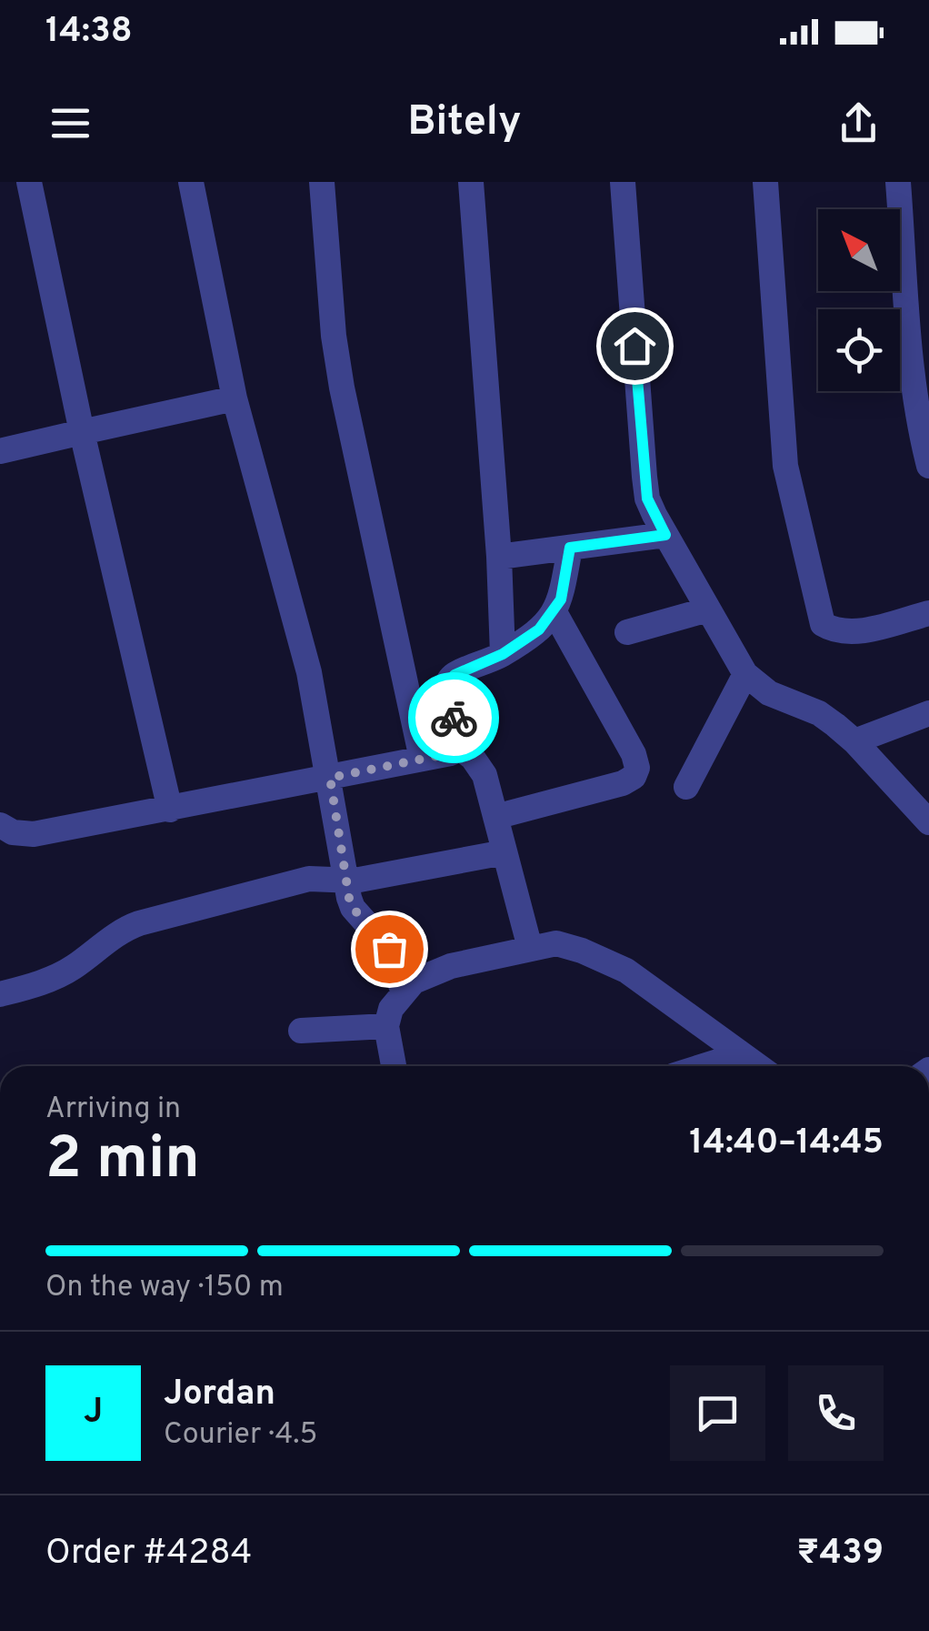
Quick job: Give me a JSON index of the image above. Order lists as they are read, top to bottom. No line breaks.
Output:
{"north":"top left","page":{"status":"14:38","header":"Bitely","heading":["2 min","Arriving in","14:40–14:45"],"panel":["Jordan","Courier · 4.5","Order #4284","₹439"],"bar":"On the way · 150 m","round":"J"}}
